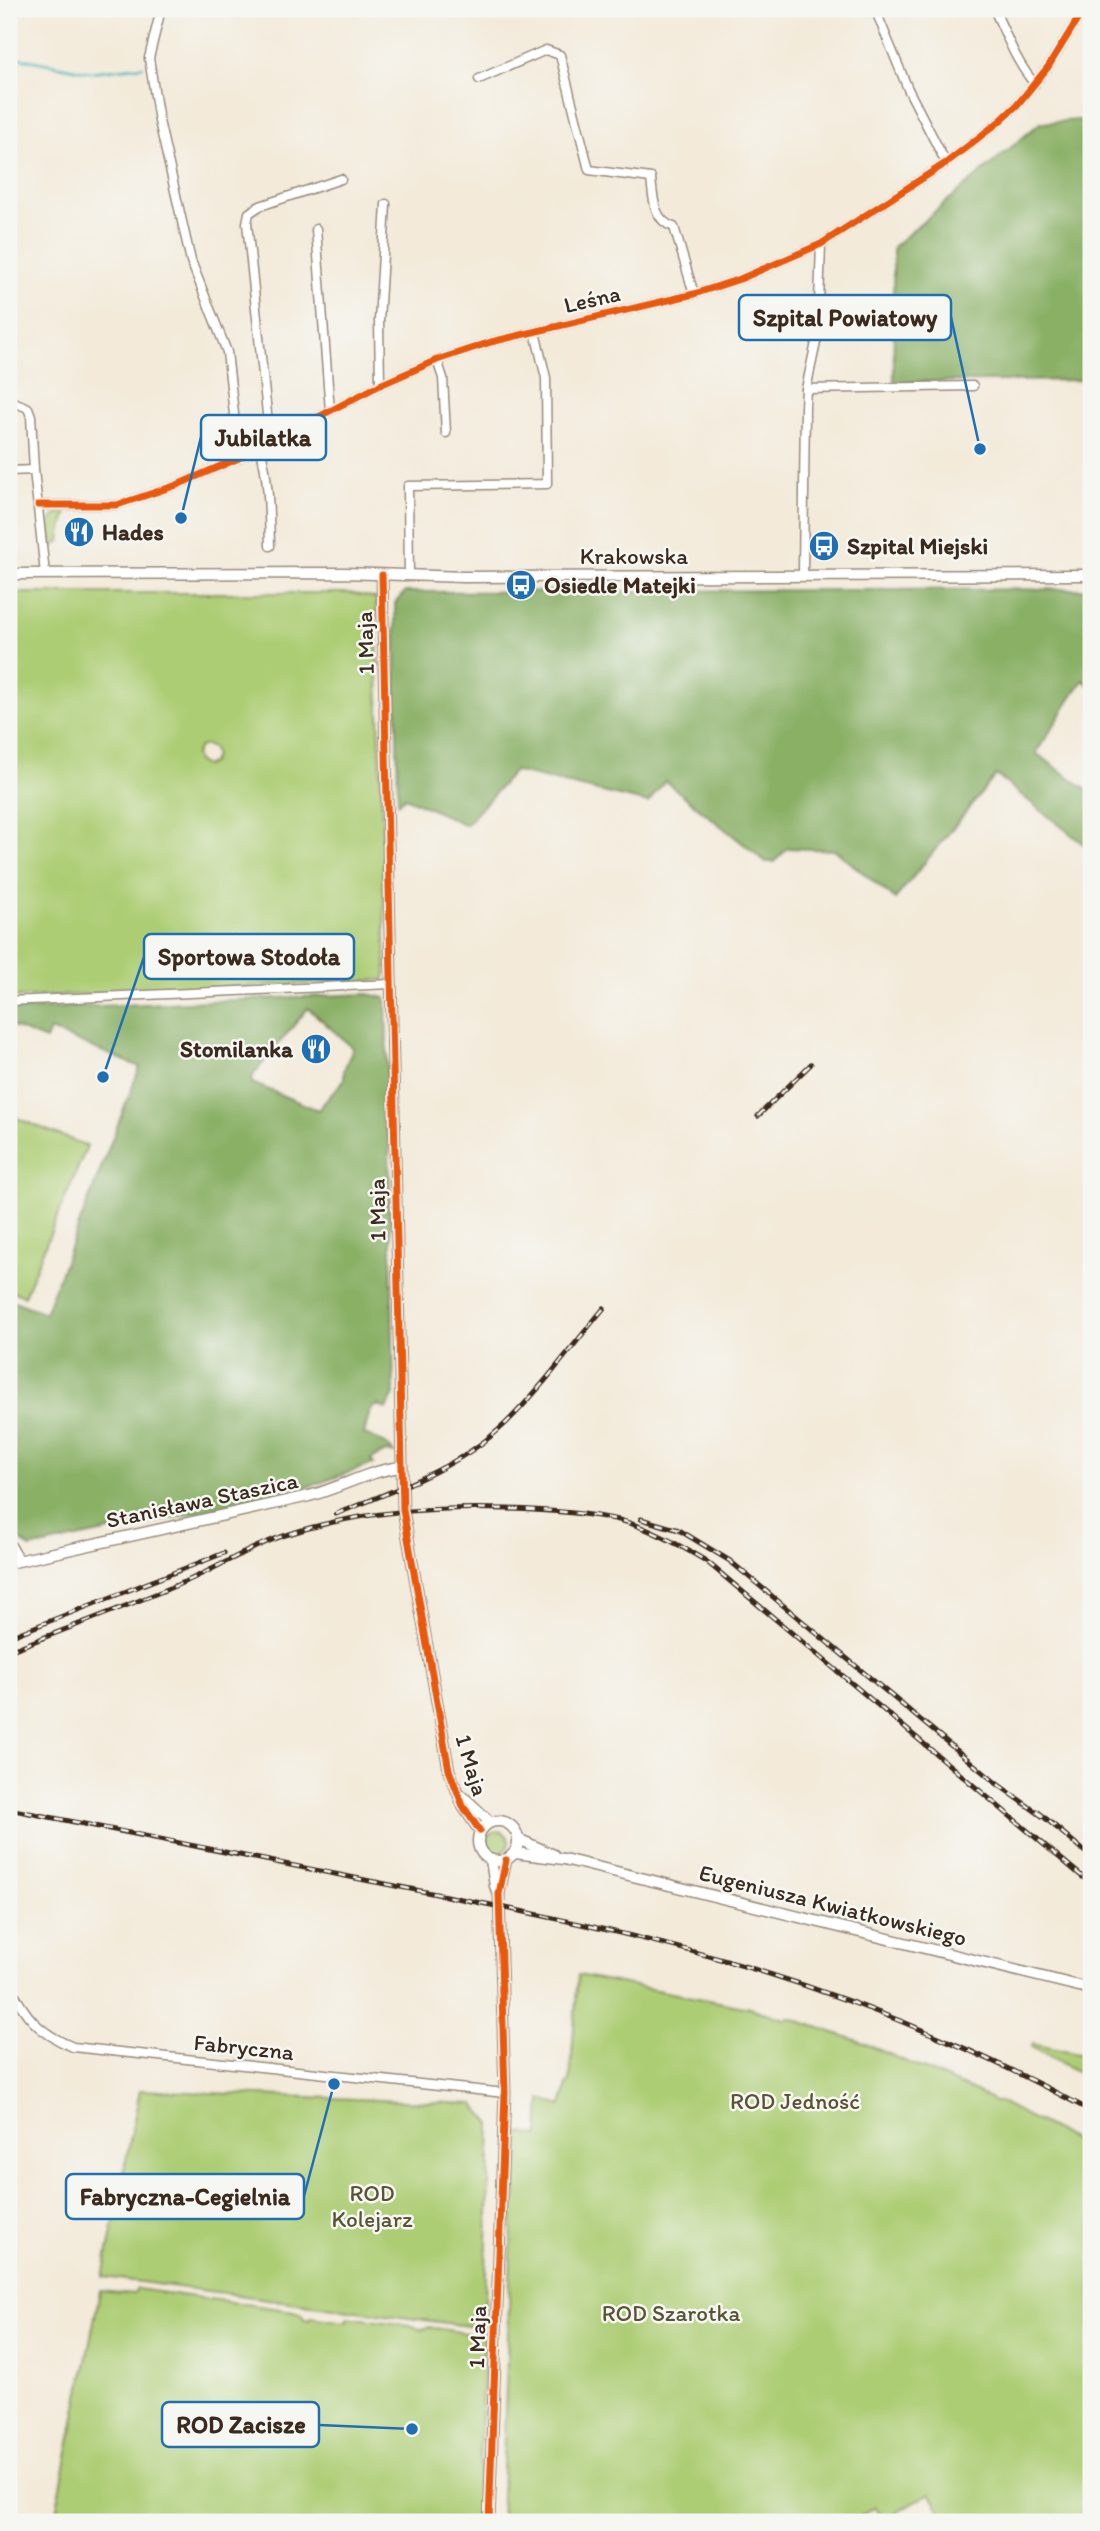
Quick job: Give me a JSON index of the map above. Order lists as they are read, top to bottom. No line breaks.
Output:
{"streets":{"street":["Leśna","Krakowska","1 Maja","Stanisława Staszica","Eugeniusza Kwiatkowskiego","Fabryczna"]},"crossings":[["Krakowska","1 Maja"],["1 Maja","Stanisława Staszica"],["1 Maja","Eugeniusza Kwiatkowskiego"],["1 Maja","Fabryczna"]],"parks":["ROD Jedność","ROD Kolejarz","ROD Szarotka"],"places":{"other":["Szpital Powiatowy","Jubilatka","Sportowa Stodoła","Fabryczna-Cegielnia","ROD Zacisze"],"restaurant":["Hades","Stomilanka"],"bus stop":["Szpital Miejski","Osiedle Matejki"]}}
